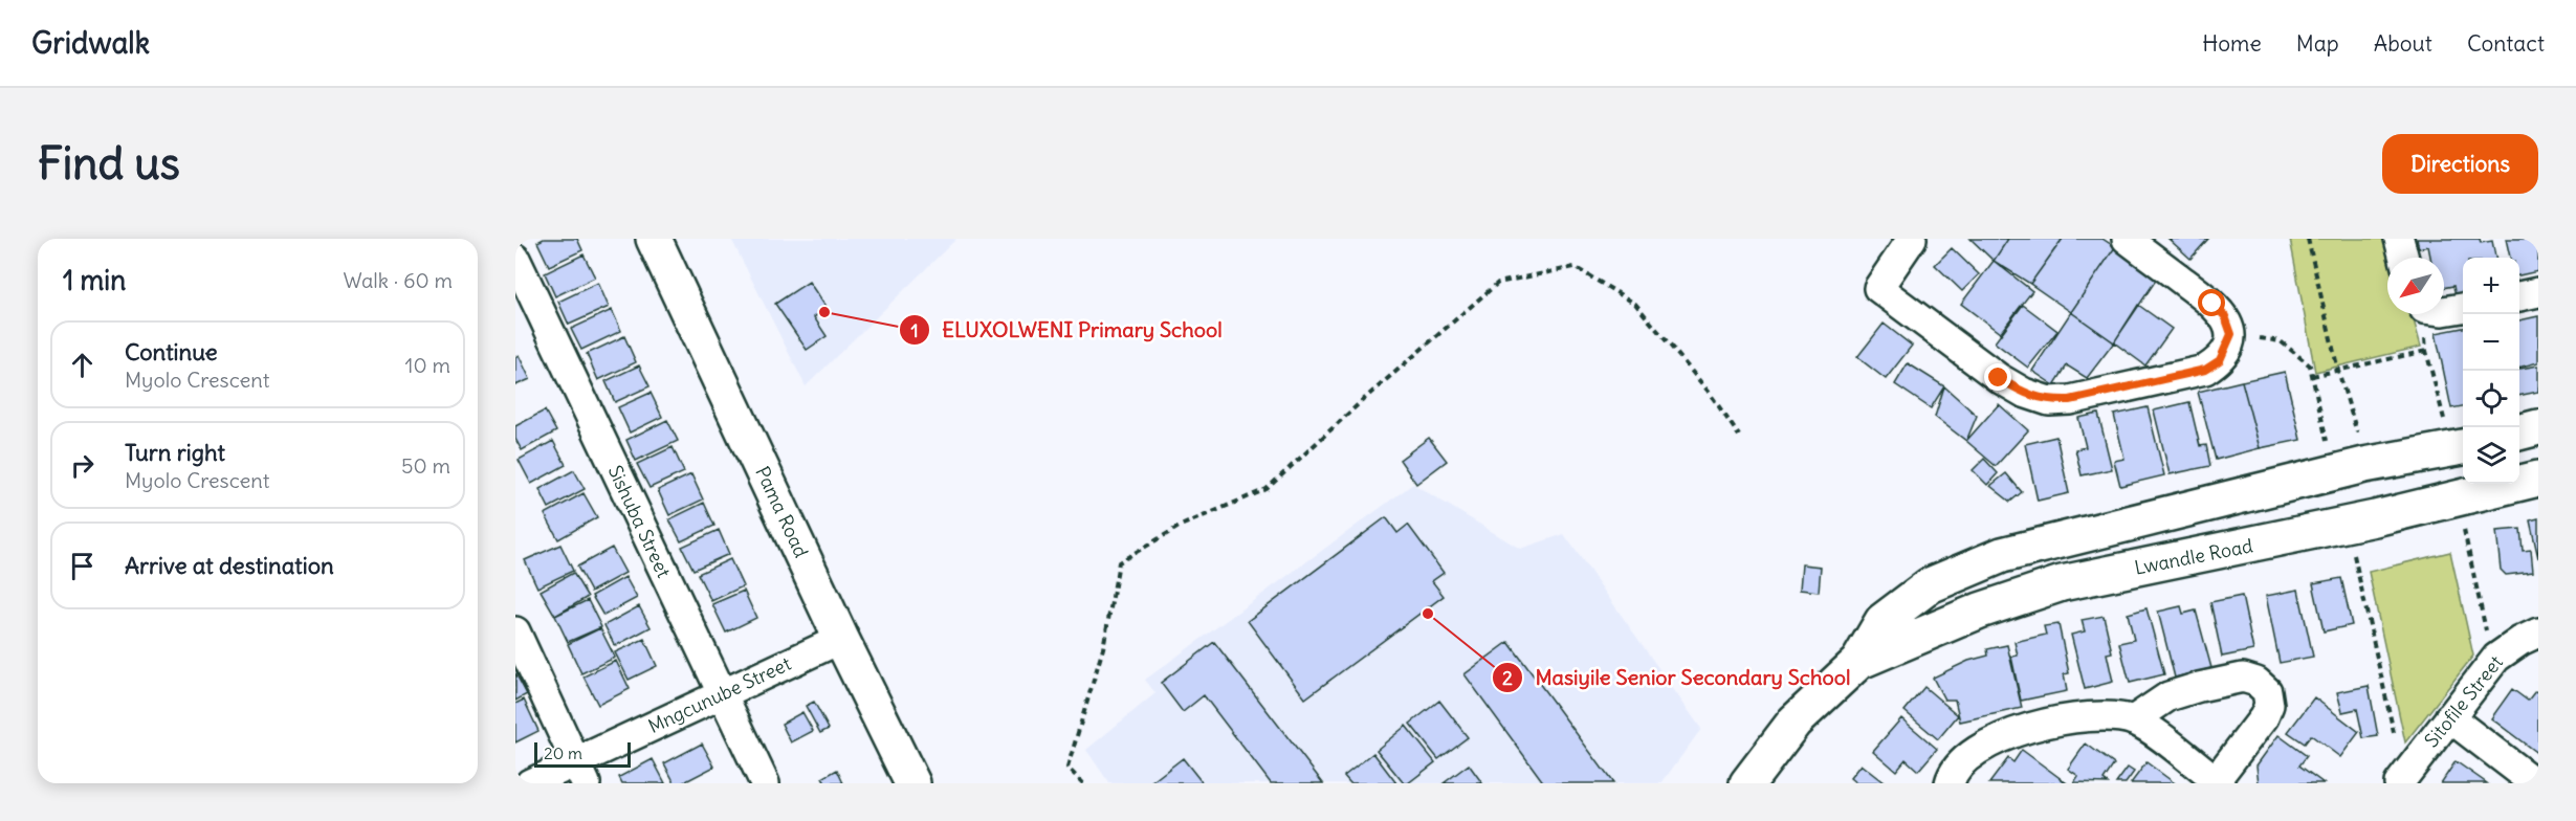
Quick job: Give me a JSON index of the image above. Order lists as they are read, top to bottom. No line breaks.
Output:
{"streets":{"street":["Pama Road","Sishuba Street","Lwandle Road","Mngcunube Street","Sitofile Street"]},"crossings":[["Pama Road","Mngcunube Street"],["Sishuba Street","Mngcunube Street"]],"places":["ELUXOLWENI Primary School","Masiyile Senior Secondary School"],"scale_bar":"20 m","north":"bottom left","page":{"header":"Gridwalk","nav":["Home","Map","About","Contact"],"buttons":"Directions","title":"Find us","heading":["1 min","Walk · 60 m"],"map_buttons":["+","−"],"list":[["Continue","Myolo Crescent","10 m"],["Turn right","Myolo Crescent","50 m"],"Arrive at destination"],"scale":"20 m"}}
